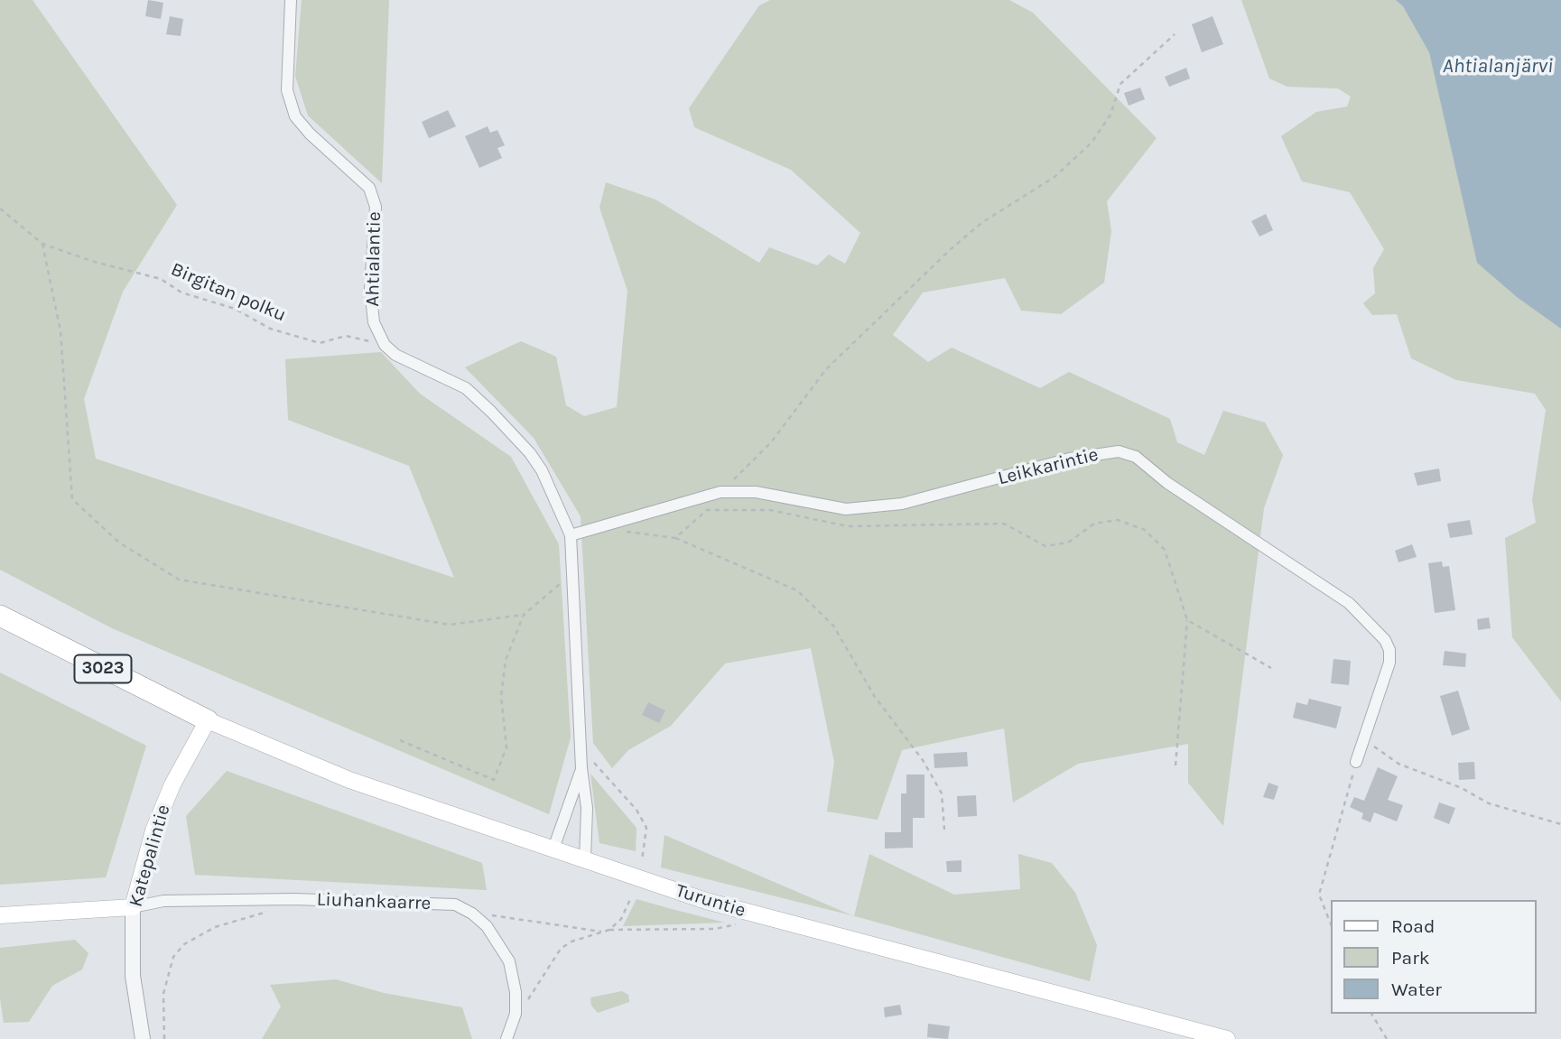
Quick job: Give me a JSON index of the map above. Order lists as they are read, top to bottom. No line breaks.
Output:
{"streets":{"highway":["3023"],"main road":["Katepalintie","Turuntie"],"street":["Ahtialantie","Leikkarintie","Liuhankaarre"],"path":["Birgitan polku"]},"crossings":[["Ahtialantie","Birgitan polku"],["3023","Katepalintie"],["3023","Turuntie"],["Katepalintie","Turuntie"],["Katepalintie","Liuhankaarre"]],"water":["Ahtialanjärvi"],"legend":["Road","Park","Water"]}
